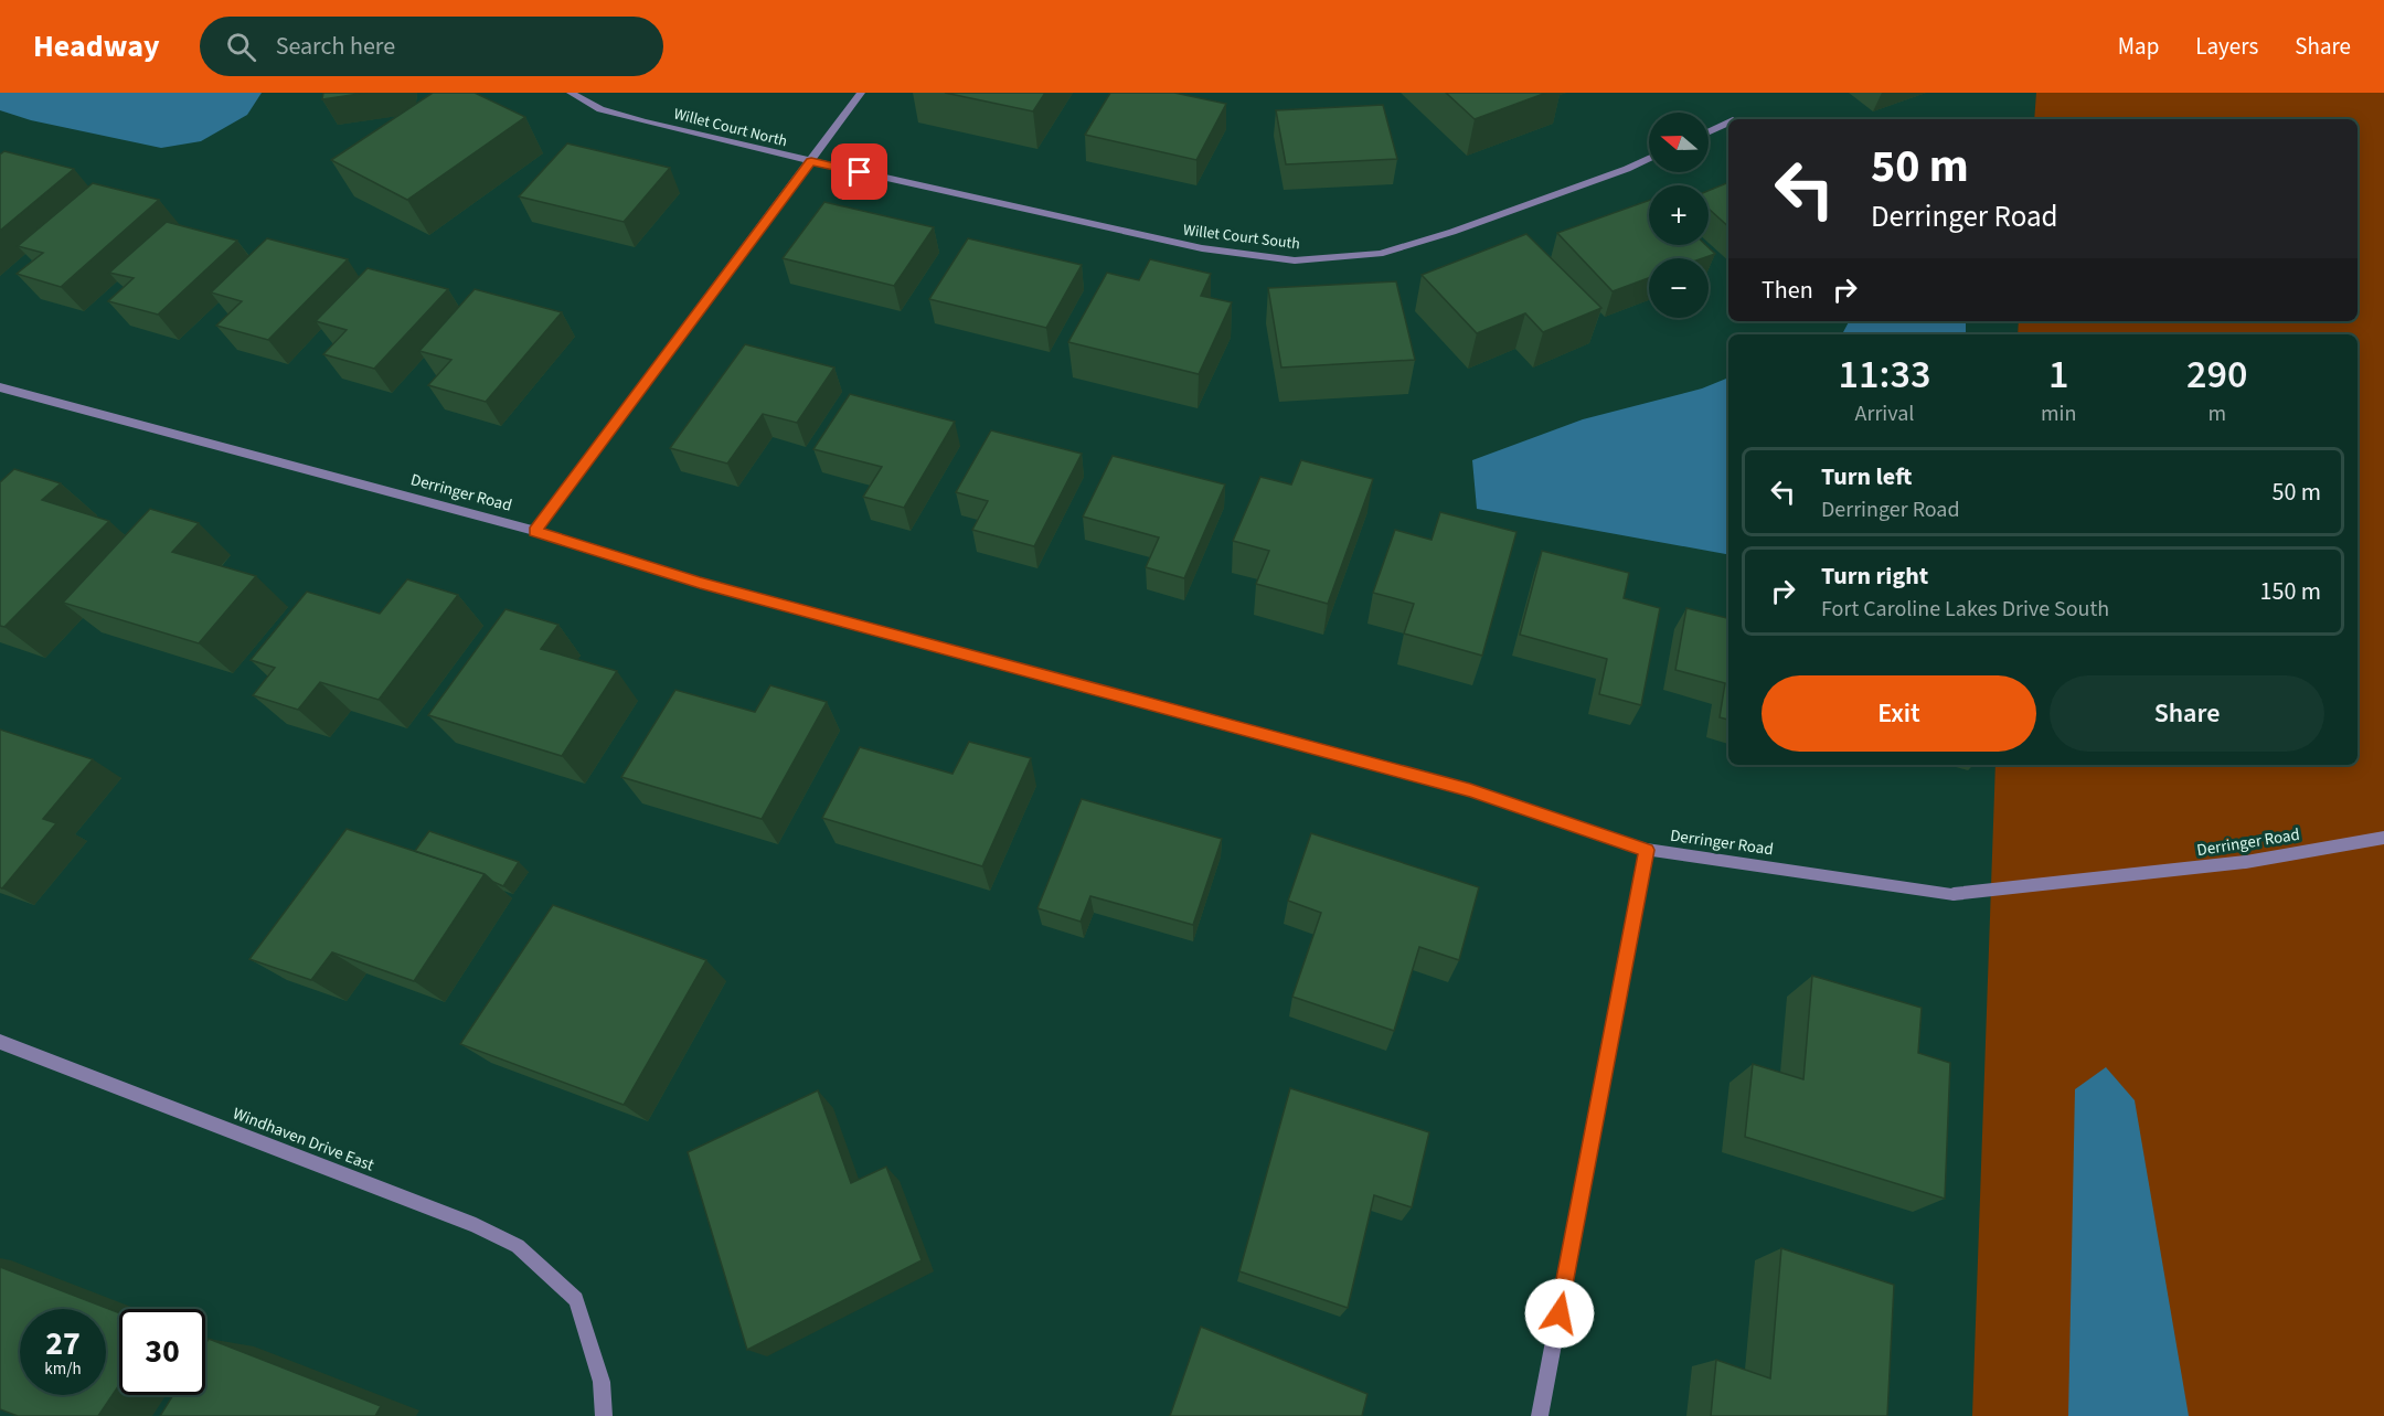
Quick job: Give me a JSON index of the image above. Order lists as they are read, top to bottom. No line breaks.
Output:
{"streets":{"street":["Willet Court North","Willet Court South","Derringer Road","Windhaven Drive East"]},"crossings":[["Willet Court North","Willet Court South"]],"north":"left","page":{"header":"Headway","search":"Search here","nav":["Map","Layers","Share"],"map_buttons":["+","−"],"turn":["50 m","Derringer Road"],"then":"Then","eta":["11:33","Arrival","1","min","290","m"],"list":[{"name":"Turn left","note":"Derringer Road","value":"50 m"},{"name":"Turn right","note":"Fort Caroline Lakes Drive South","value":"150 m"}],"buttons":["Exit","Share"],"speed":"27 km/h","limit":"30"}}
